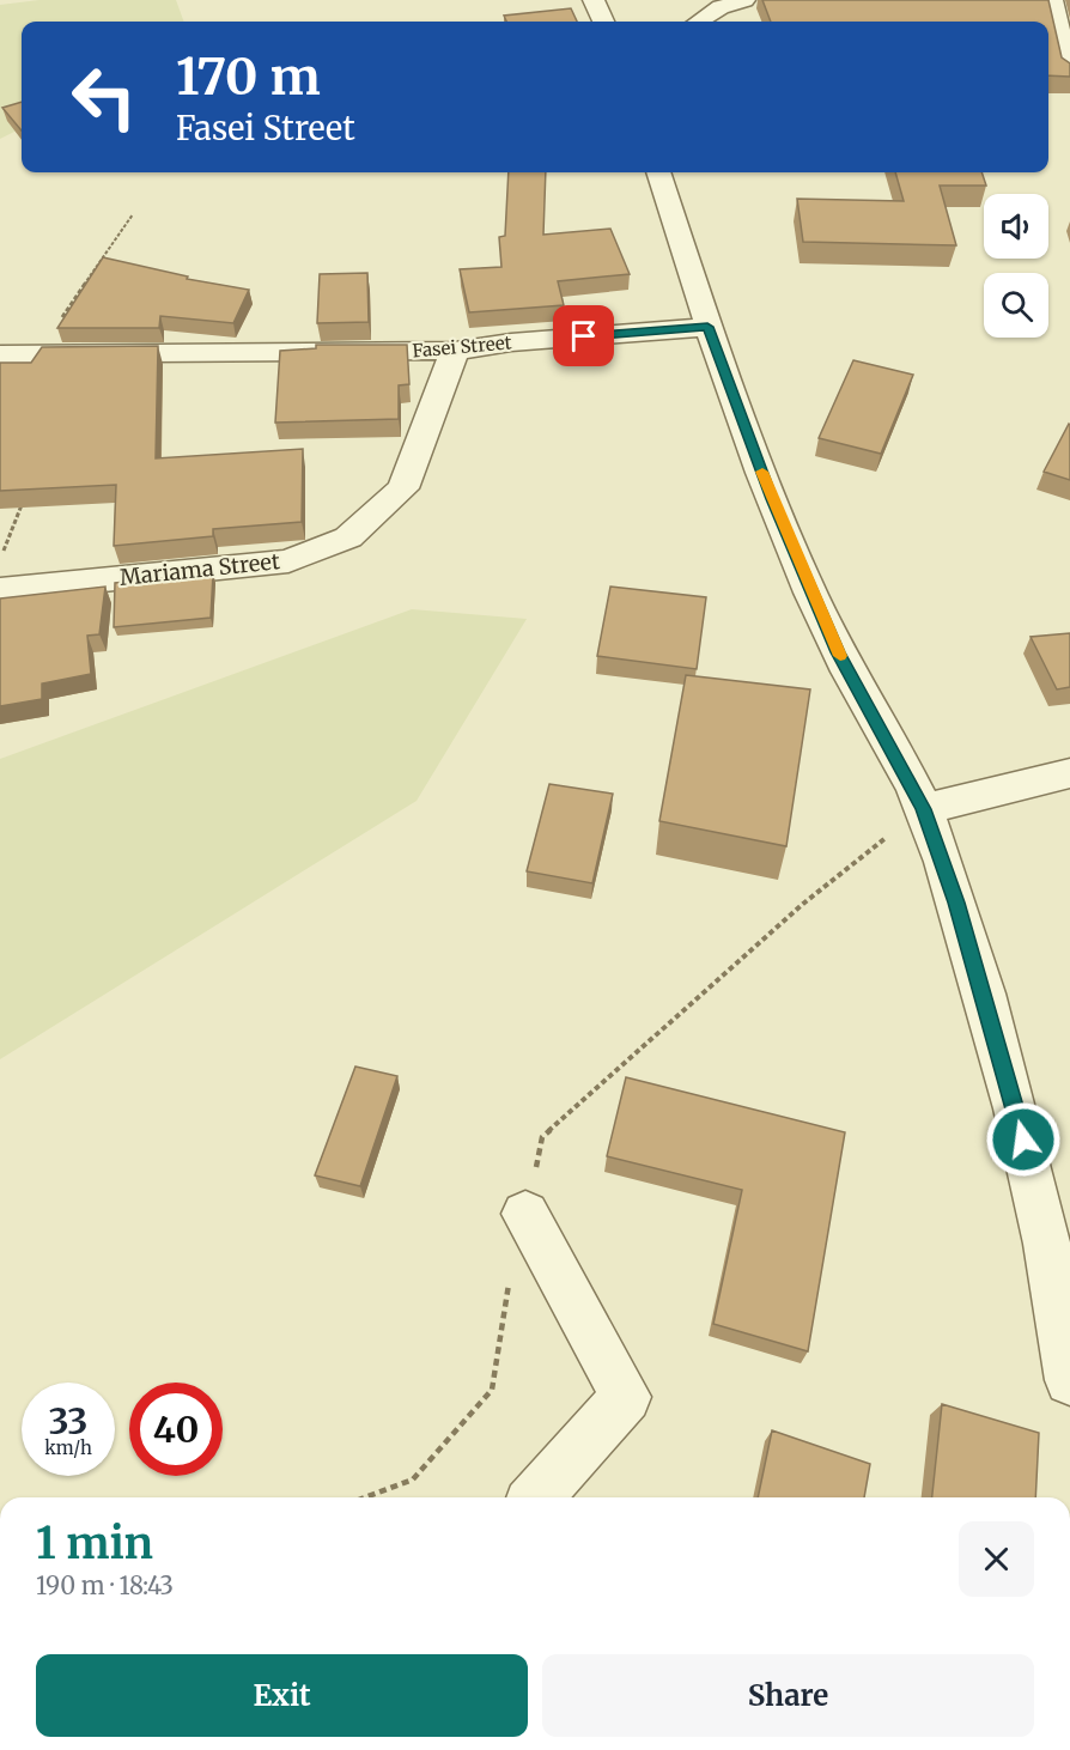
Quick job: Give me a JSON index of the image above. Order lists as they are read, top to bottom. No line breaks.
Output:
{"streets":{"street":["Fasei Street","Mariama Street"]},"crossings":[["Fasei Street","Mariama Street"]],"page":{"turn":["170 m","Fasei Street"],"speed":"33 km/h","limit":"40","heading":["1 min","190 m · 18:43"],"buttons":["Exit","Share"]}}
